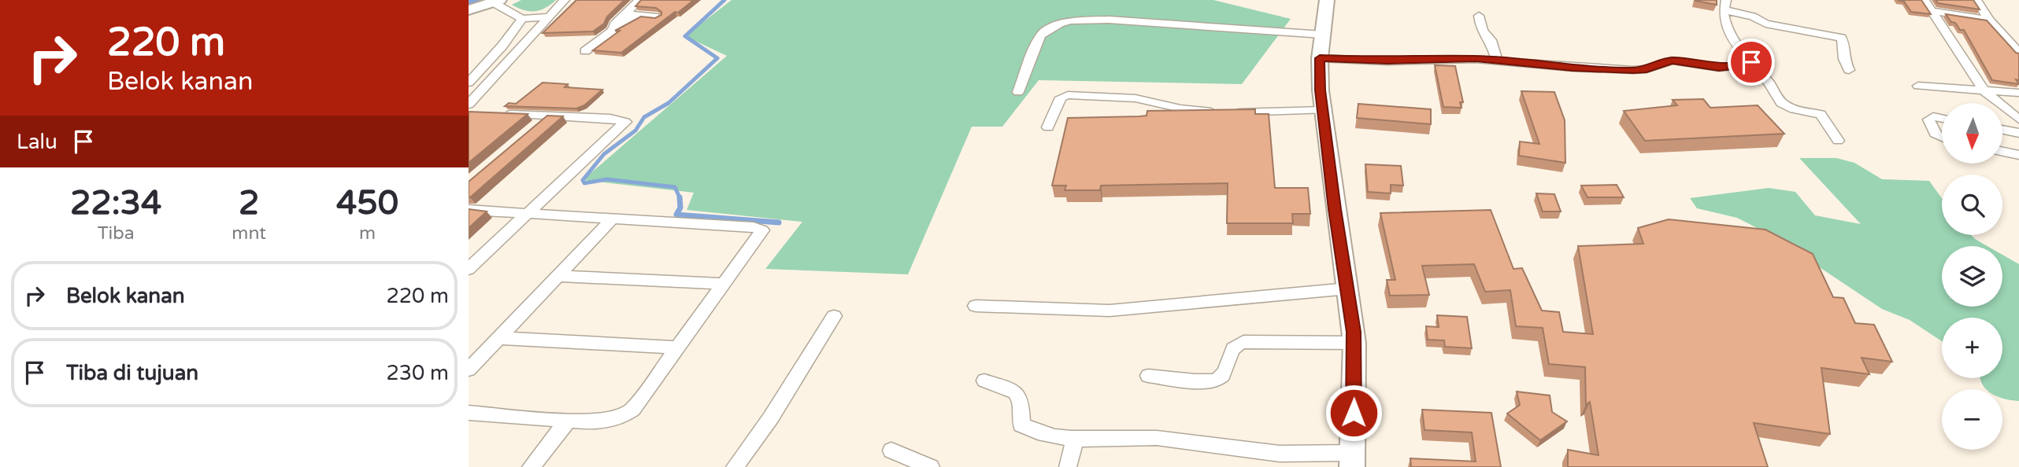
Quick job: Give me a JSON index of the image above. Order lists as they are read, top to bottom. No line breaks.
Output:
{"north":"bottom","page":{"turn":["220 m","Belok kanan"],"map_buttons":["+","−"],"then":"Lalu","eta":["22:34","Tiba","2","mnt","450","m"],"list":[{"name":"Belok kanan","value":"220 m"},{"name":"Tiba di tujuan","value":"230 m"}]}}
